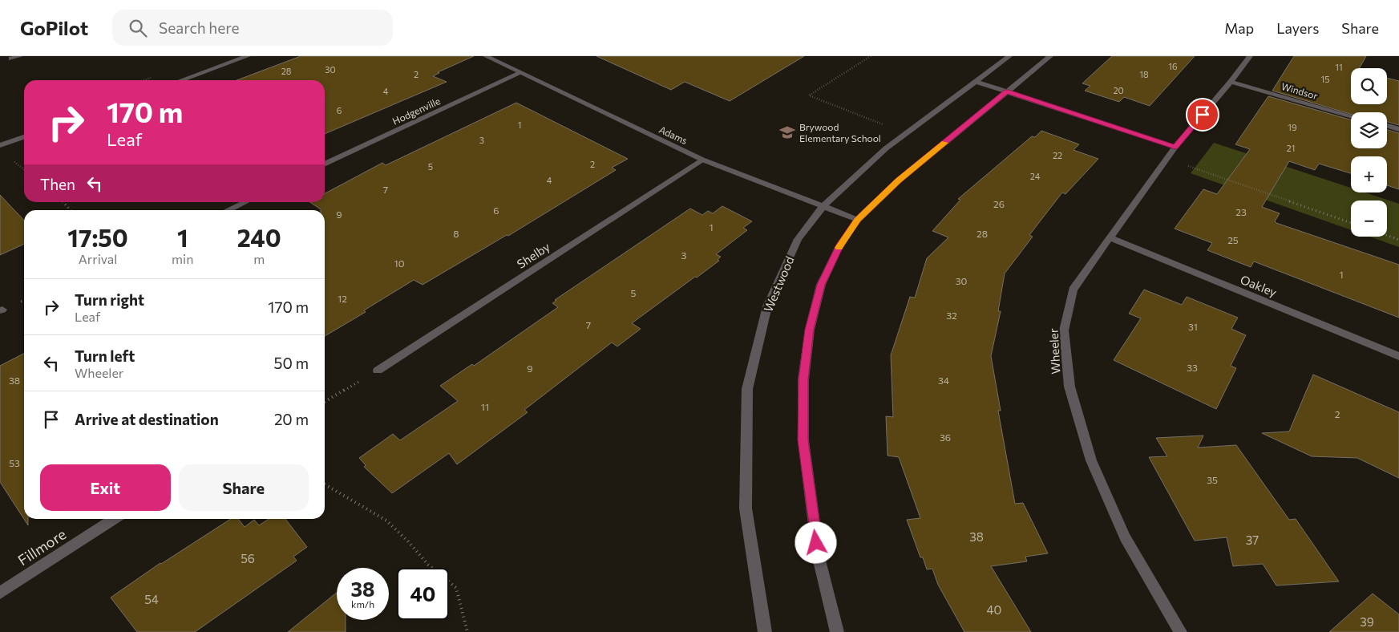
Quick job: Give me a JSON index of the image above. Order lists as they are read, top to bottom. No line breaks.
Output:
{"streets":{"street":["Windsor","Hodgenville","Adams","Shelby","Westwood","Oakley","Wheeler","Fillmore"]},"crossings":[["Windsor","Wheeler"],["Hodgenville","Adams"],["Adams","Shelby"],["Adams","Westwood"],["Oakley","Wheeler"]],"places":{"school or university":["Brywood Elementary School"]},"house_numbers":["16","11","30","28","2","18","15","20","4","6","1","19","3","21","22","2","5","24","4","7","26","6","23","9","1","8","28","25","3","10","1","30","5","12","32","7","31","33","9","38","34","11","2","36","53","35","38","37","56","54","40","39"],"page":{"header":"GoPilot","search":"Search here","nav":["Map","Layers","Share"],"map_buttons":["+","−"],"turn":["170 m","Leaf"],"then":"Then","eta":["17:50","Arrival","1","min","240","m"],"list":[{"name":"Turn right","note":"Leaf","value":"170 m"},{"name":"Turn left","note":"Wheeler","value":"50 m"},{"name":"Arrive at destination","value":"20 m"}],"buttons":["Exit","Share"],"speed":"38 km/h","limit":"40"}}
